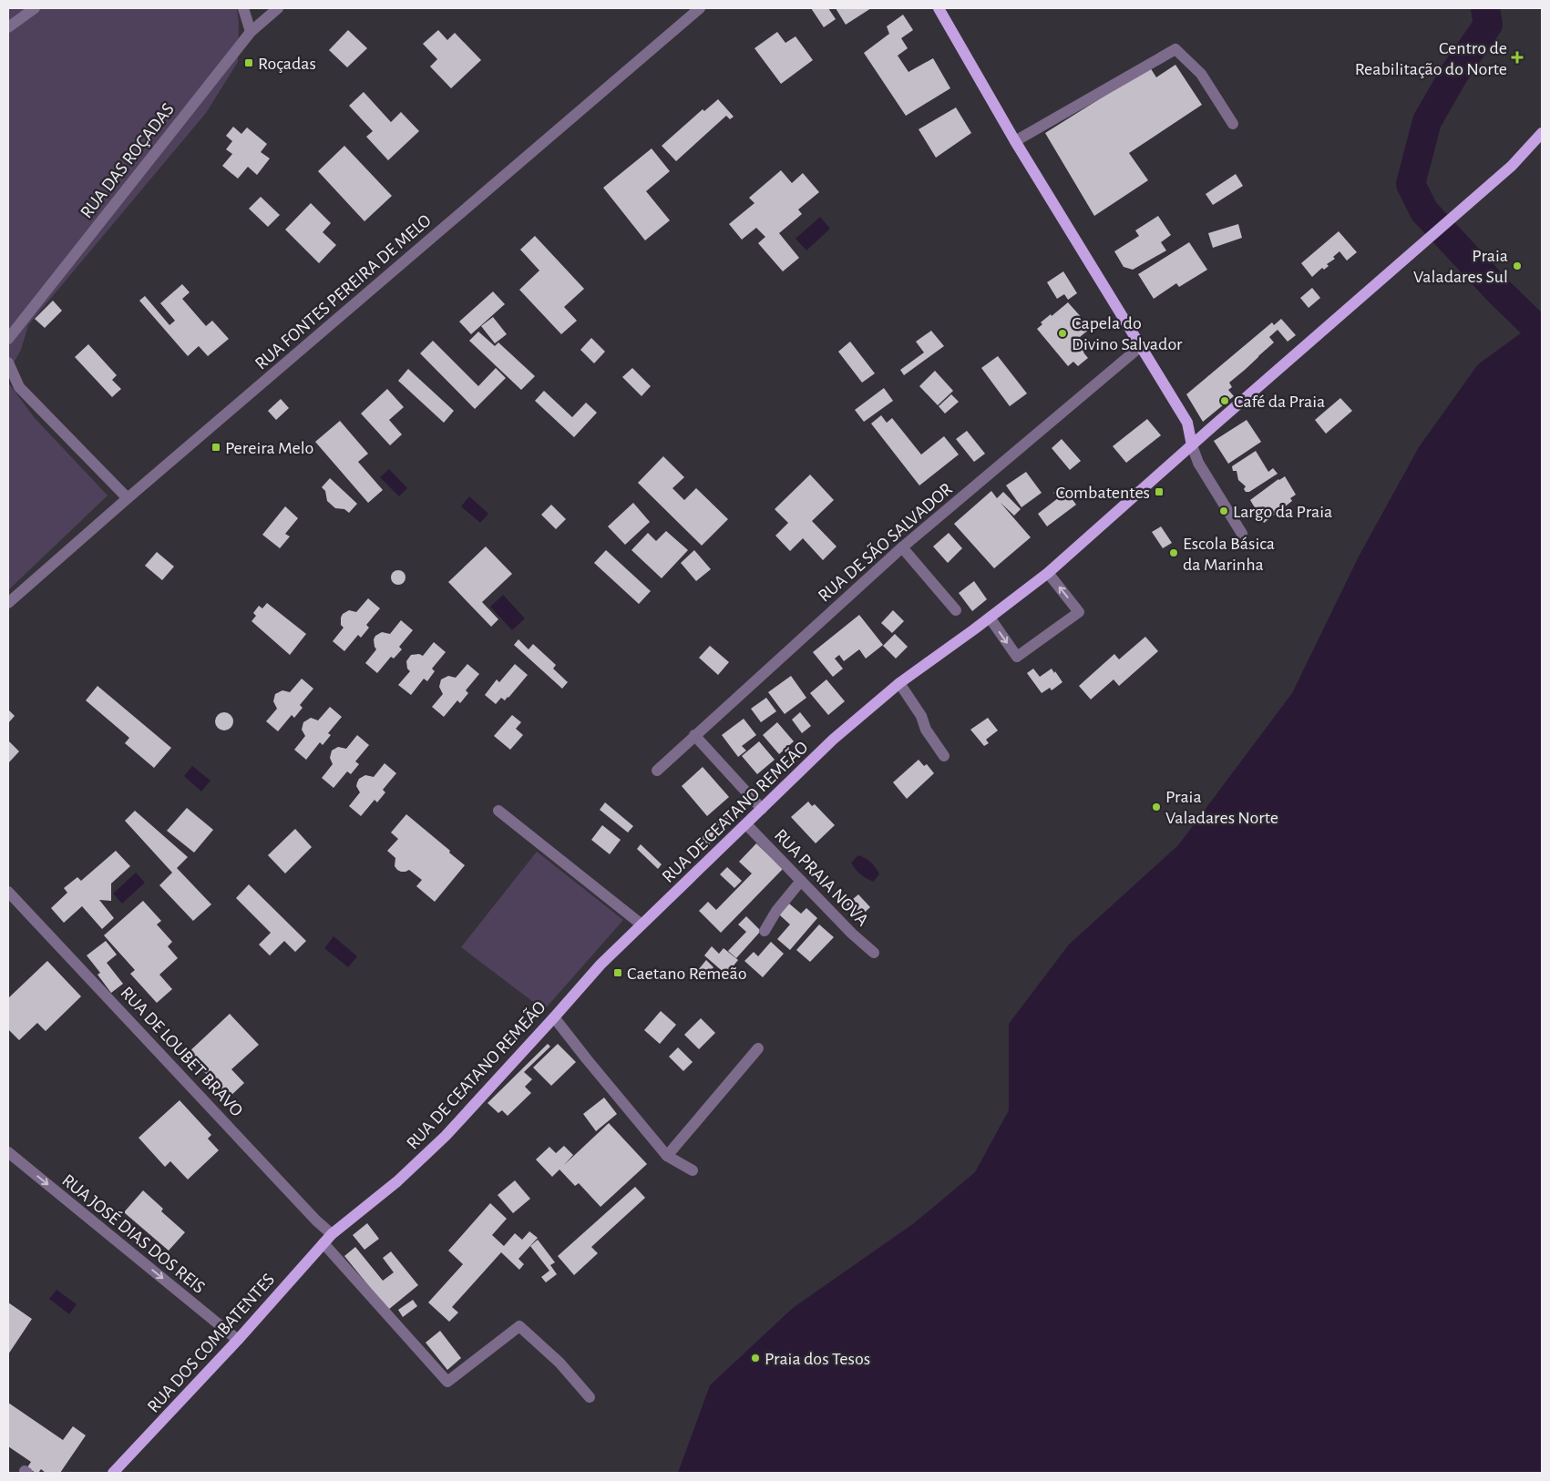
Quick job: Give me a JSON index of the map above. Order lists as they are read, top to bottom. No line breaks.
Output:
{"streets":{"main road":["RUA DE CEATANO REMEÃO","RUA DOS COMBATENTES"],"street":["RUA DAS ROÇADAS","RUA FONTES PEREIRA DE MELO","RUA DE SÃO SALVADOR","RUA PRAIA NOVA","RUA DE LOUBET BRAVO","RUA JOSÉ DIAS DOS REIS"]},"crossings":[["RUA DE CEATANO REMEÃO","RUA PRAIA NOVA"],["RUA DE CEATANO REMEÃO","RUA DE LOUBET BRAVO"],["RUA DE CEATANO REMEÃO","RUA DOS COMBATENTES"],["RUA DE LOUBET BRAVO","RUA DOS COMBATENTES"],["RUA JOSÉ DIAS DOS REIS","RUA DOS COMBATENTES"]],"one_way":["RUA JOSÉ DIAS DOS REIS"],"places":{"health":["Centro de Reabilitação do Norte"],"transit":["Roçadas","Pereira Melo","Combatentes","Caetano Remeão"],"other":["Praia Valadares Sul","Capela do Divino Salvador","Café da Praia","Largo da Praia","Escola Básica da Marinha","Praia Valadares Norte","Praia dos Tesos"]}}
